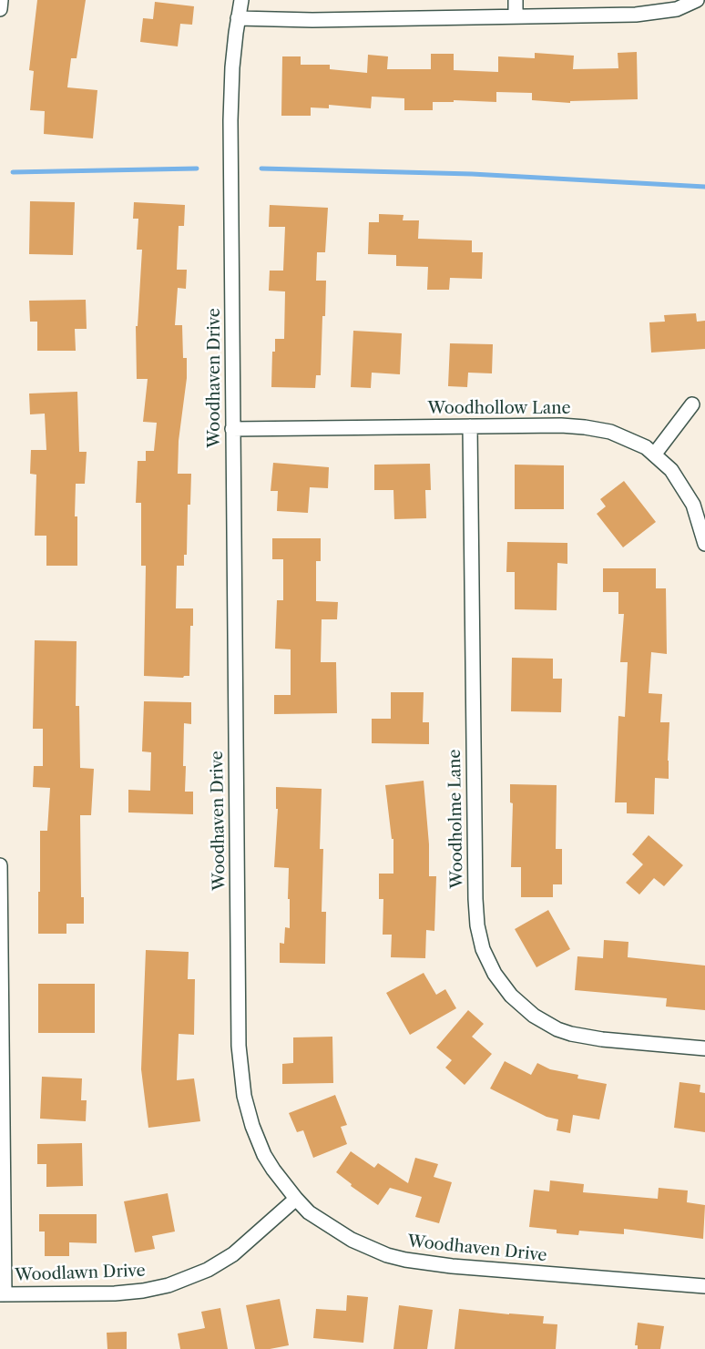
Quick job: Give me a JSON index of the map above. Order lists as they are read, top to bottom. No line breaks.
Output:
{"streets":{"street":["Woodhaven Drive","Woodhollow Lane","Woodholme Lane","Woodlawn Drive"]},"crossings":[["Woodhaven Drive","Woodhollow Lane"],["Woodhaven Drive","Woodlawn Drive"],["Woodhollow Lane","Woodholme Lane"]]}
